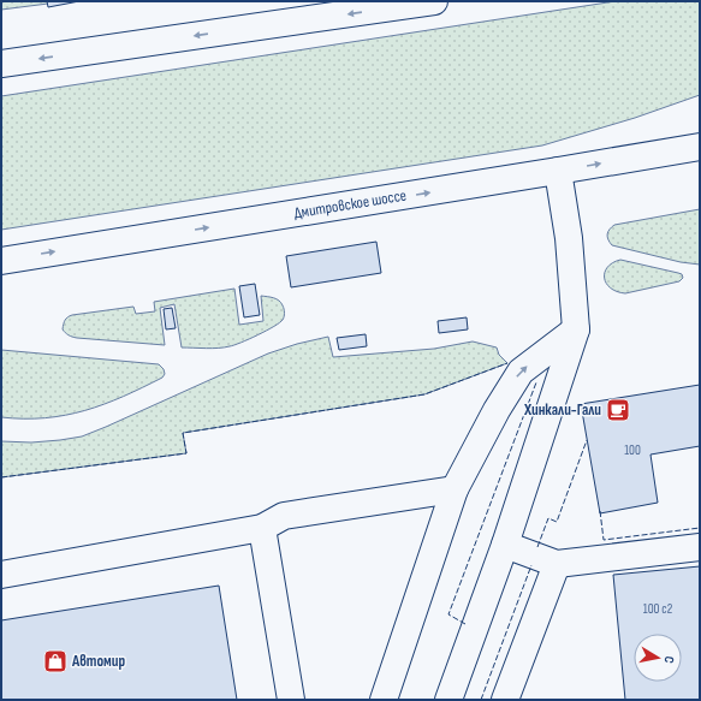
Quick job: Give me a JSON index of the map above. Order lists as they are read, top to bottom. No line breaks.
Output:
{"streets":{"main road":["Дмитровское шоссе"]},"places":{"cafe":["Хинкали-Гали"],"shop":["Автомир"]},"house_numbers":["100","100 с2"],"north":"right"}
